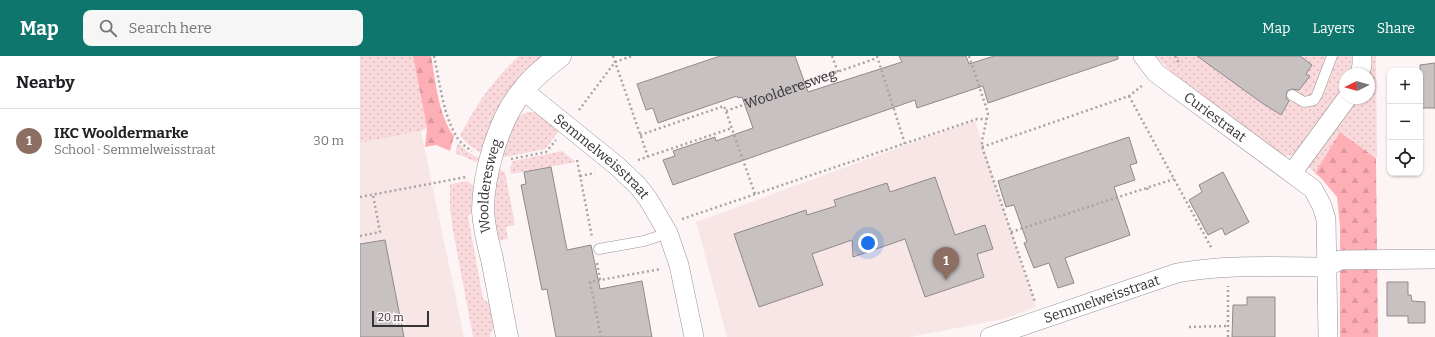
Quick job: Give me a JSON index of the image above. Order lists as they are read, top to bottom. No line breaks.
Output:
{"streets":{"street":["Woolderesweg","Curiestraat","Semmelweisstraat"]},"crossings":[["Woolderesweg","Semmelweisstraat"],["Curiestraat","Semmelweisstraat"]],"scale_bar":"20 m","north":"left","page":{"header":"Map","search":"Search here","nav":["Map","Layers","Share"],"heading":"Nearby","map_buttons":["+","−"],"list":[{"mark":"1","name":"IKC Wooldermarke","note":"School · Semmelweisstraat","value":"30 m"}],"pins":"1","scale":"20 m"}}
